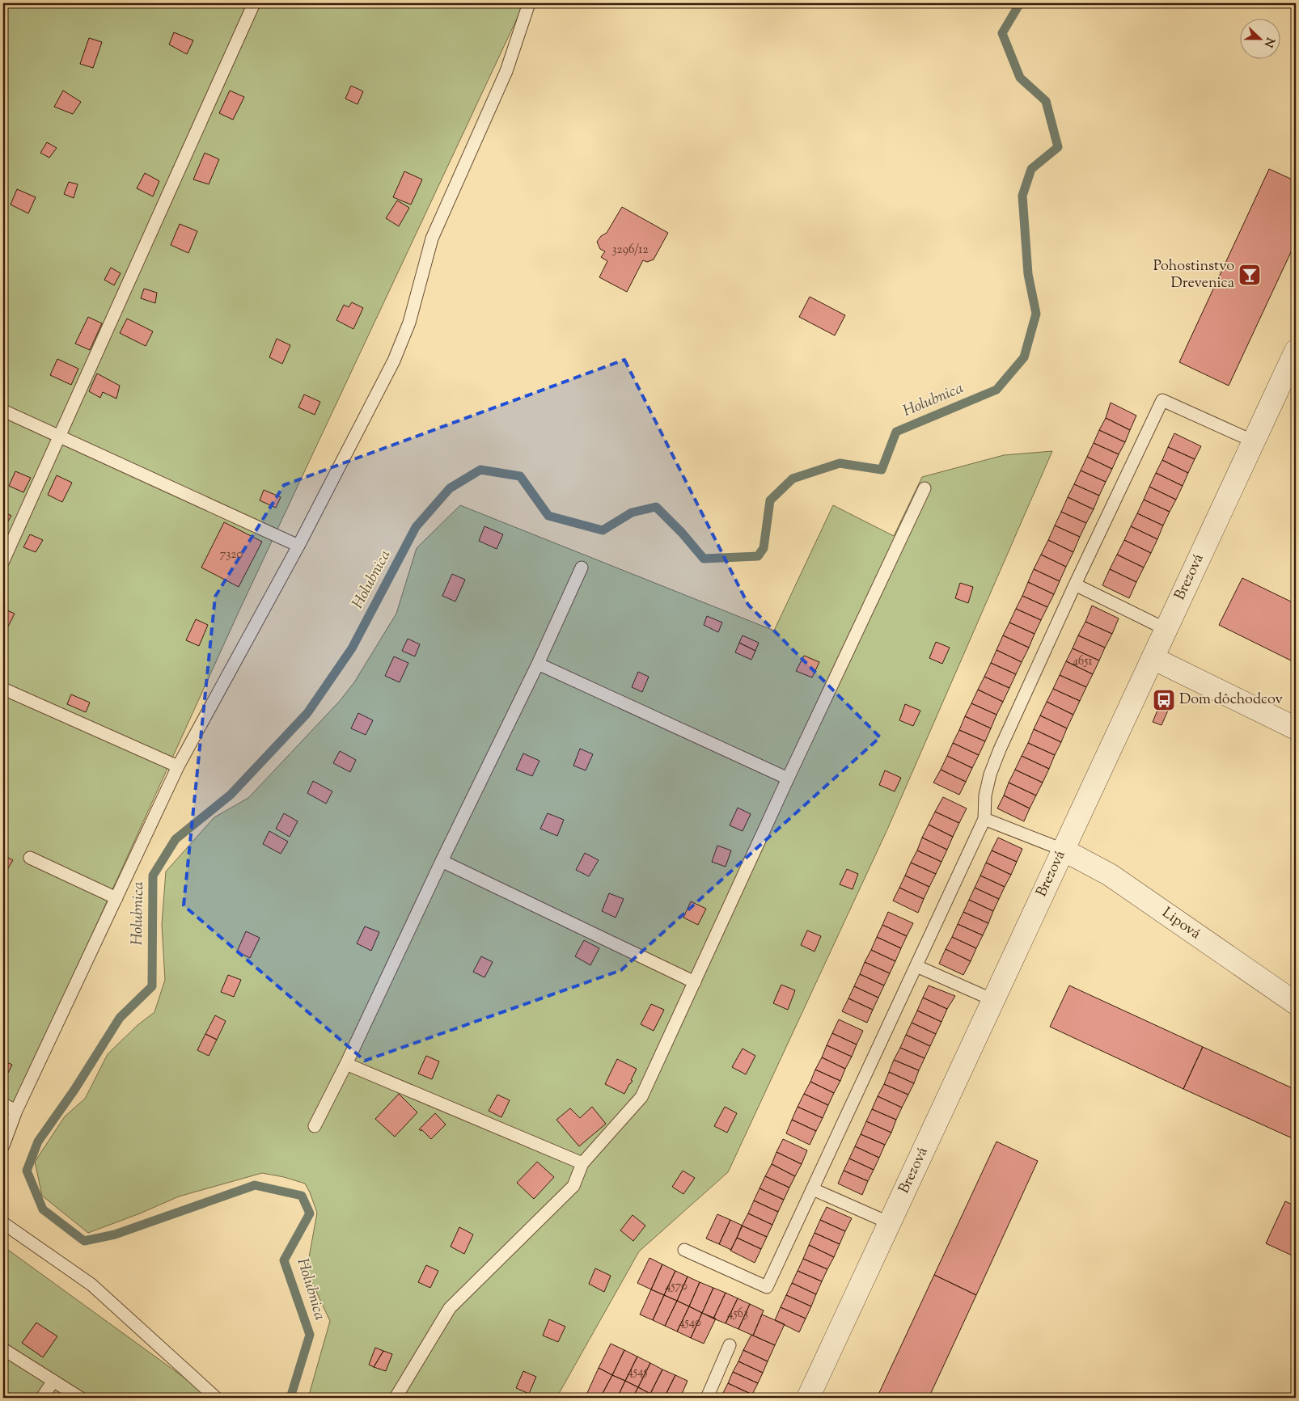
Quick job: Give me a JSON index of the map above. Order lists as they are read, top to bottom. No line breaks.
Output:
{"streets":{"street":["Brezová","Lipová"]},"crossings":[["Brezová","Lipová"]],"water":["Holubnica"],"places":{"bar":["Pohostinstvo Drevenica"],"bus stop":["Dom dôchodcov"]},"house_numbers":["3296/12","7320","4651","4570","4563","4540","4545"],"north":"right"}
